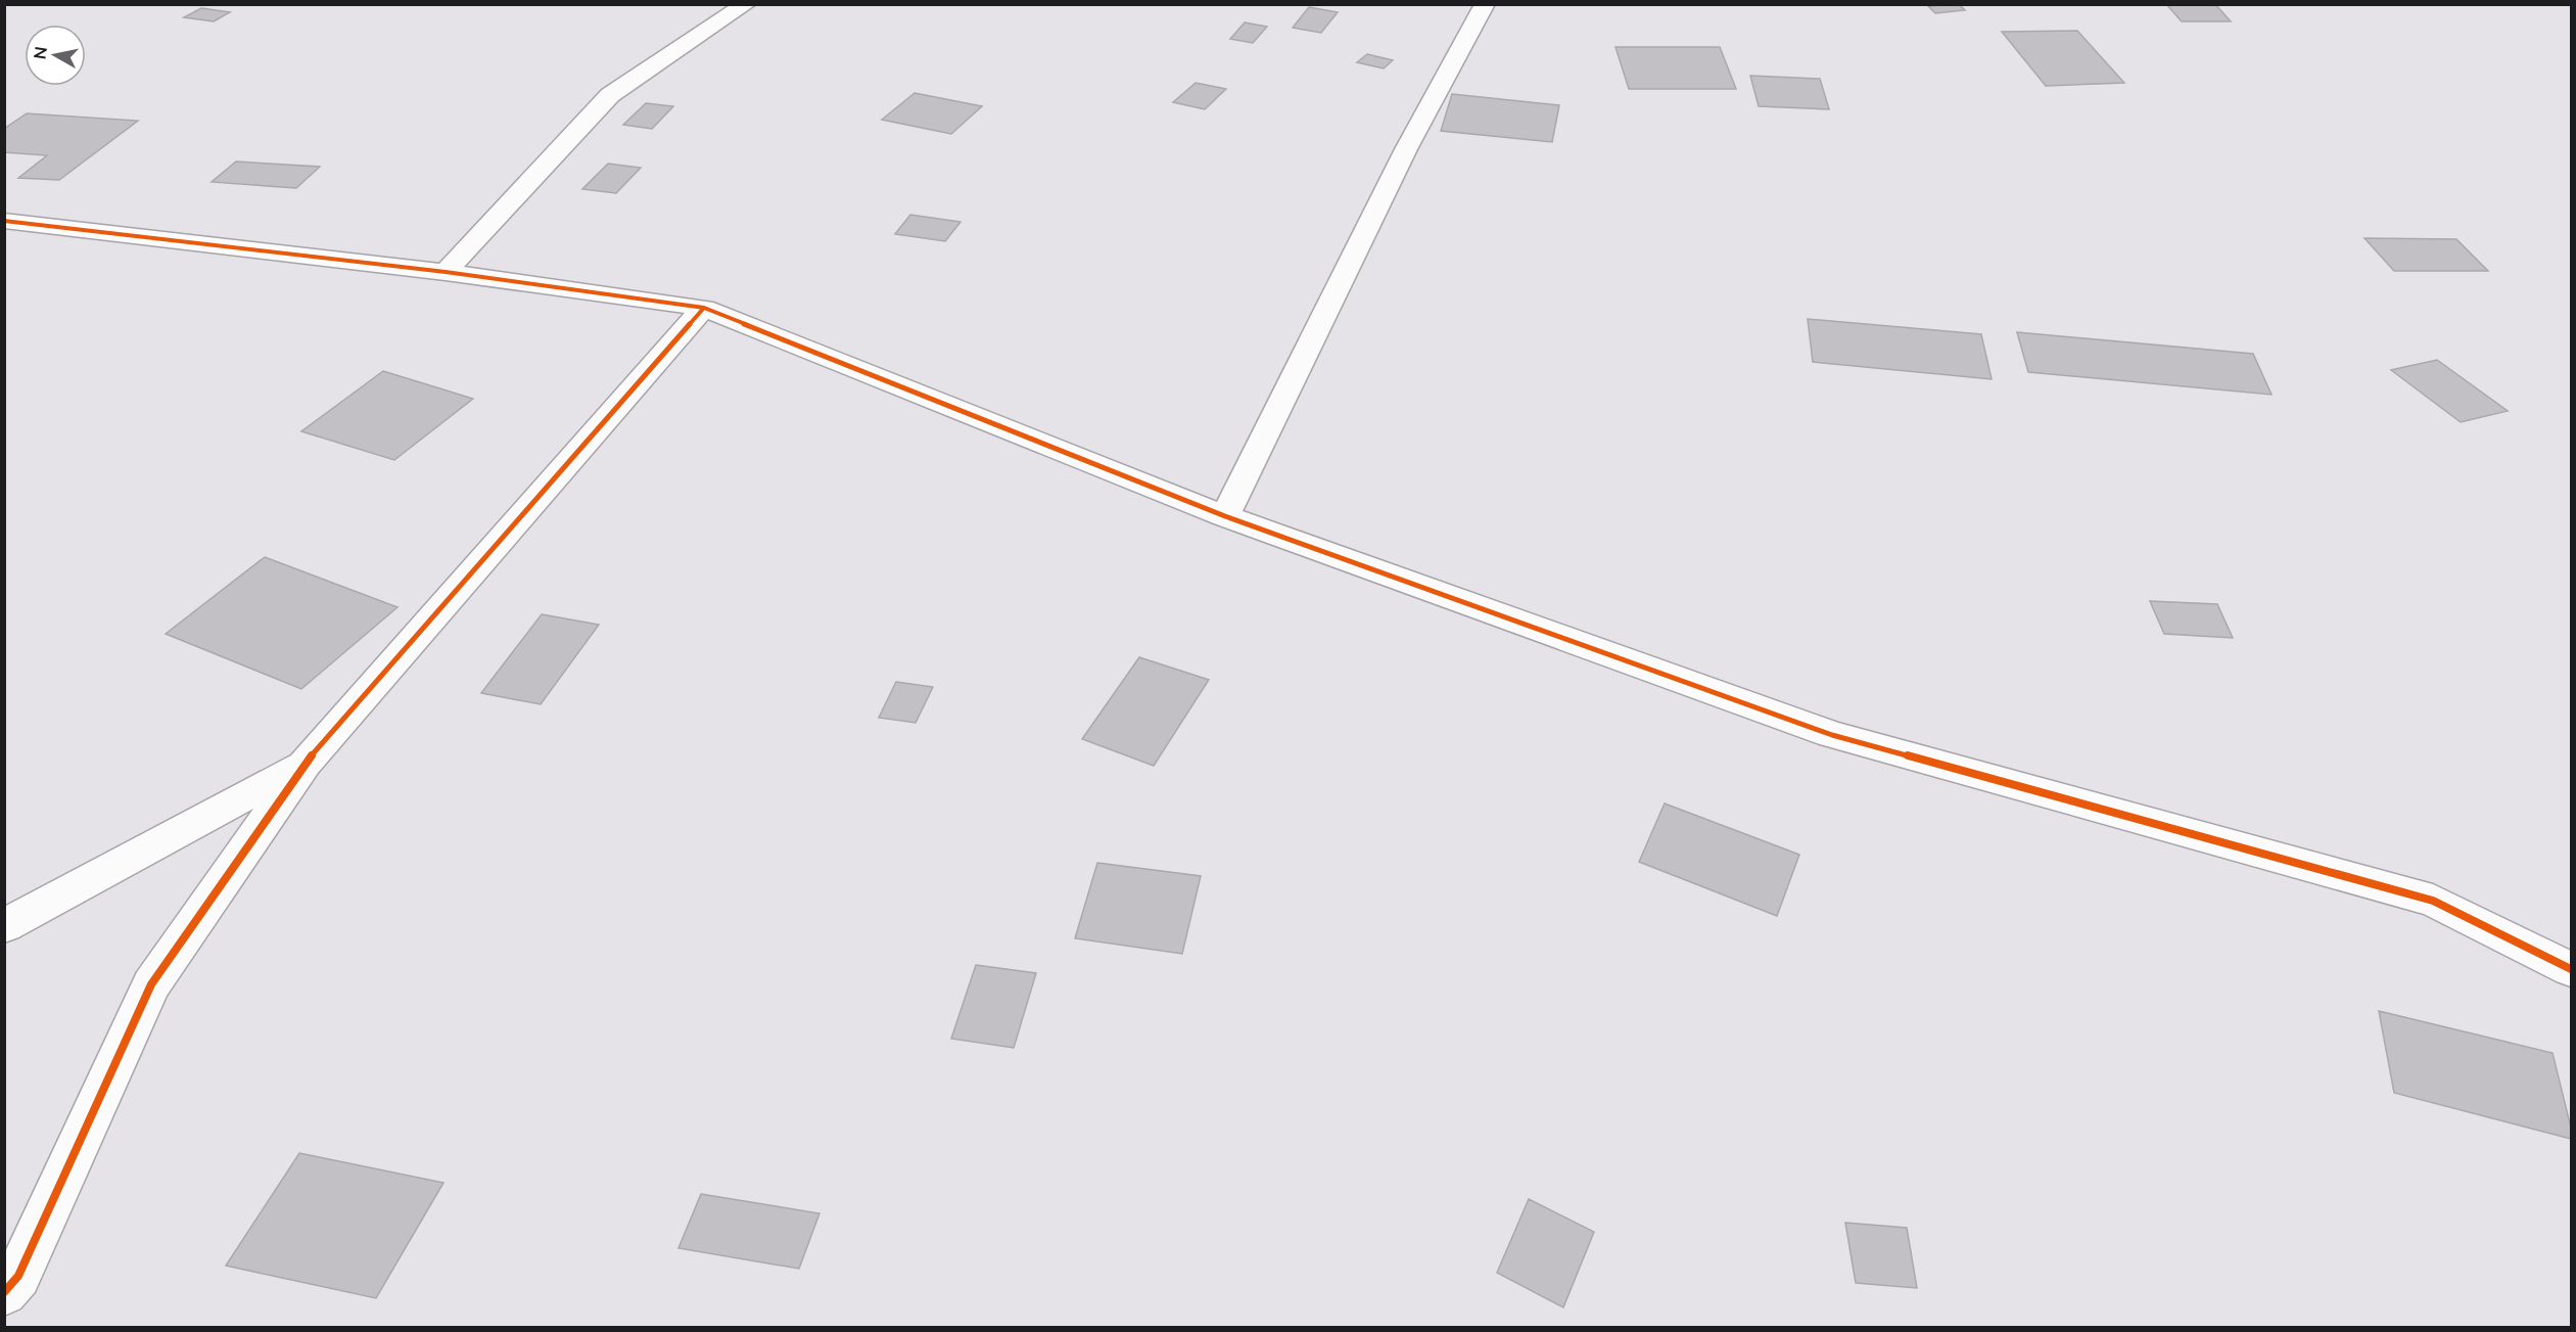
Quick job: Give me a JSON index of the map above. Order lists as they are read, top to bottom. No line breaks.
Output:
{"north":"left"}
